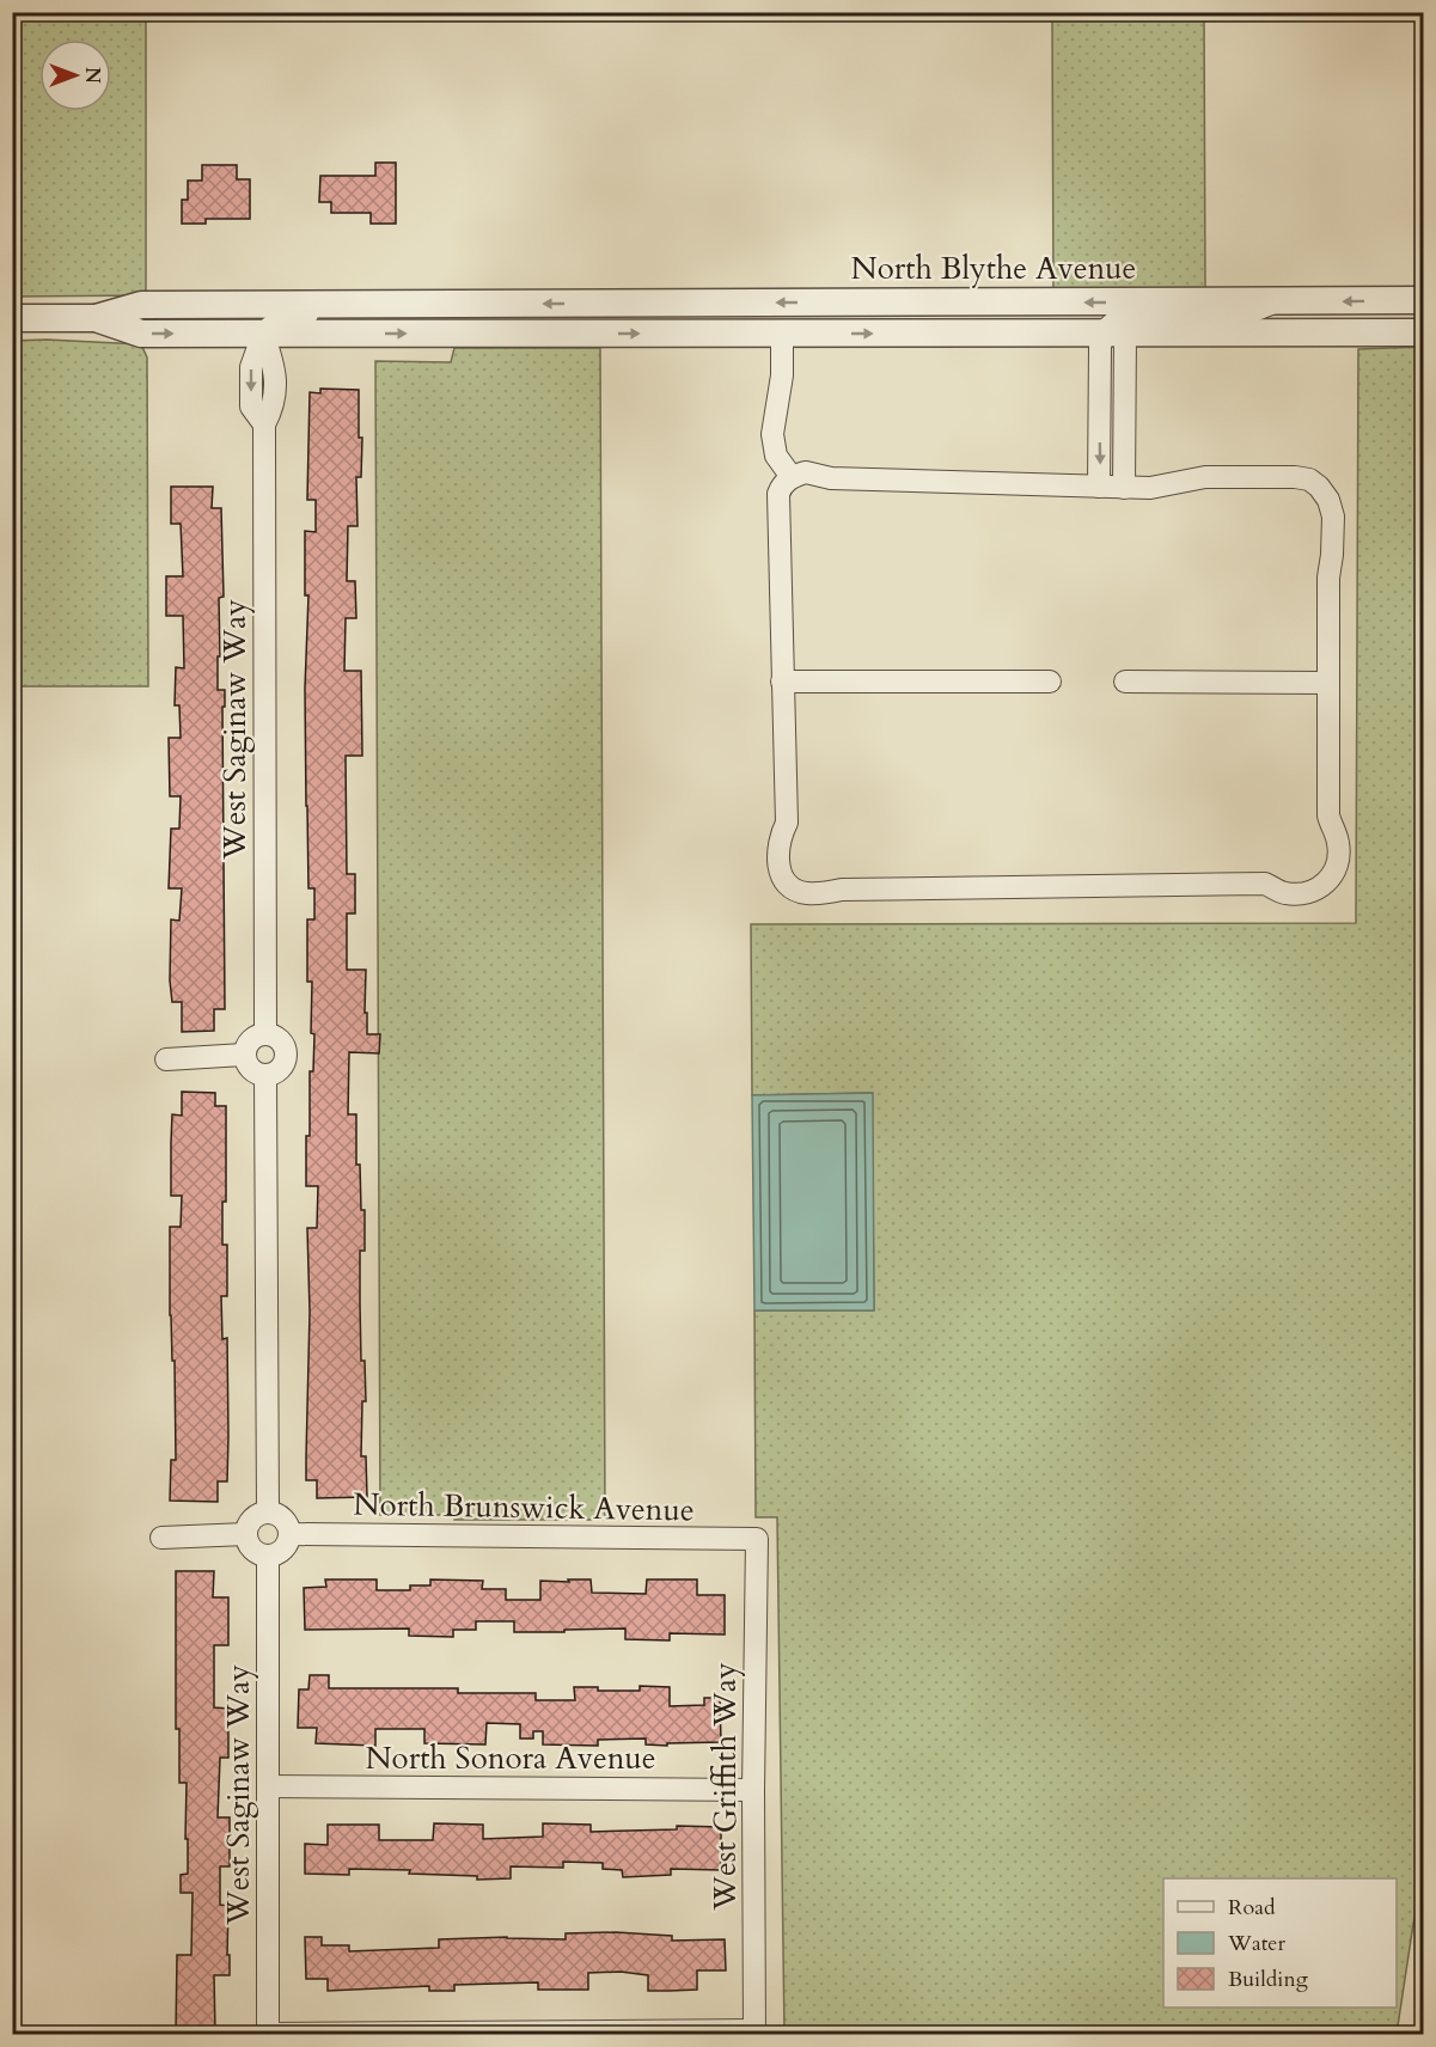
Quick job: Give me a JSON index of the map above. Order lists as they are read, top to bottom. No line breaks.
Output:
{"streets":{"street":["North Blythe Avenue","West Saginaw Way","North Brunswick Avenue","North Sonora Avenue","West Griffith Way"]},"crossings":[["North Blythe Avenue","West Saginaw Way"],["West Saginaw Way","North Brunswick Avenue"],["West Saginaw Way","North Sonora Avenue"],["North Brunswick Avenue","West Griffith Way"],["North Sonora Avenue","West Griffith Way"]],"legend":["Road","Water","Building"],"north":"right"}
